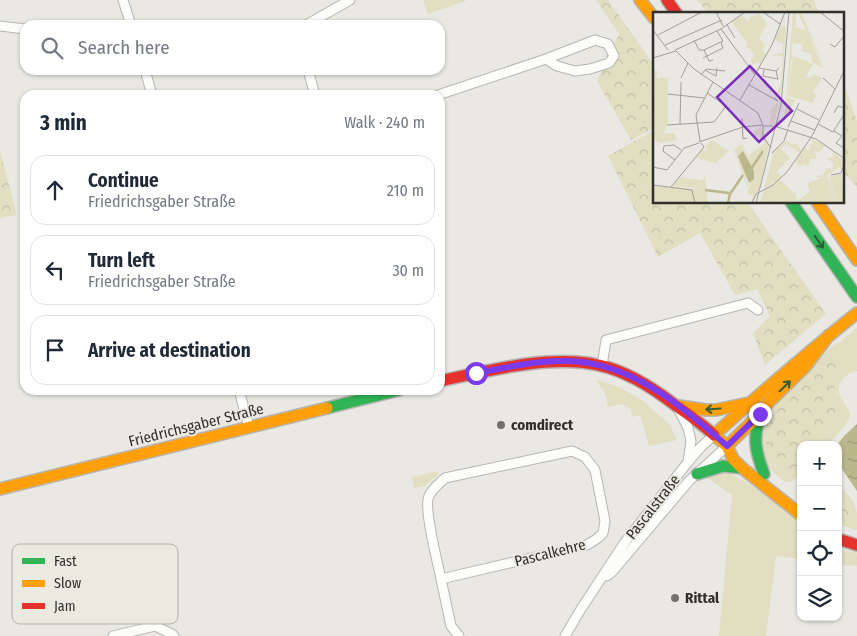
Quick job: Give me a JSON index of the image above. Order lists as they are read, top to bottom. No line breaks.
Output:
{"streets":{"main road":["Friedrichsgaber Straße"],"street":["Pascalstraße","Pascalkehre"]},"places":["comdirect","Rittal"],"legend":["Fast","Slow","Jam"],"page":{"search":"Search here","heading":["3 min","Walk · 240 m"],"list":[["Continue","Friedrichsgaber Straße","210 m"],["Turn left","Friedrichsgaber Straße","30 m"],"Arrive at destination"],"map_buttons":["+","−"]}}
